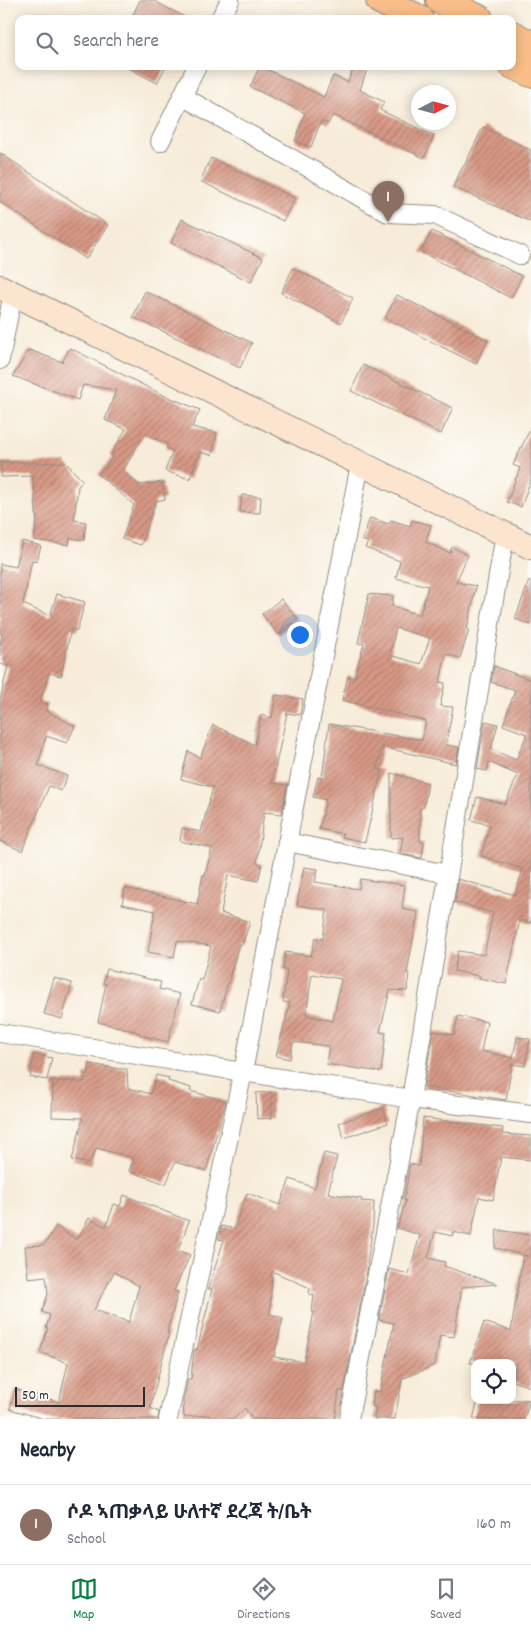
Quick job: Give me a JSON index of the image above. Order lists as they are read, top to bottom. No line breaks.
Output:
{"scale_bar":"50 m","north":"right","page":{"search":"Search here","pins":"1","scale":"50 m","heading":"Nearby","list":[{"mark":"1","name":"ሶዶ ኣጠቃላይ ሁለተኛ ደረጃ ት/ቤት","note":"School","value":"160 m"}],"nav":["Map","Directions","Saved"]}}
